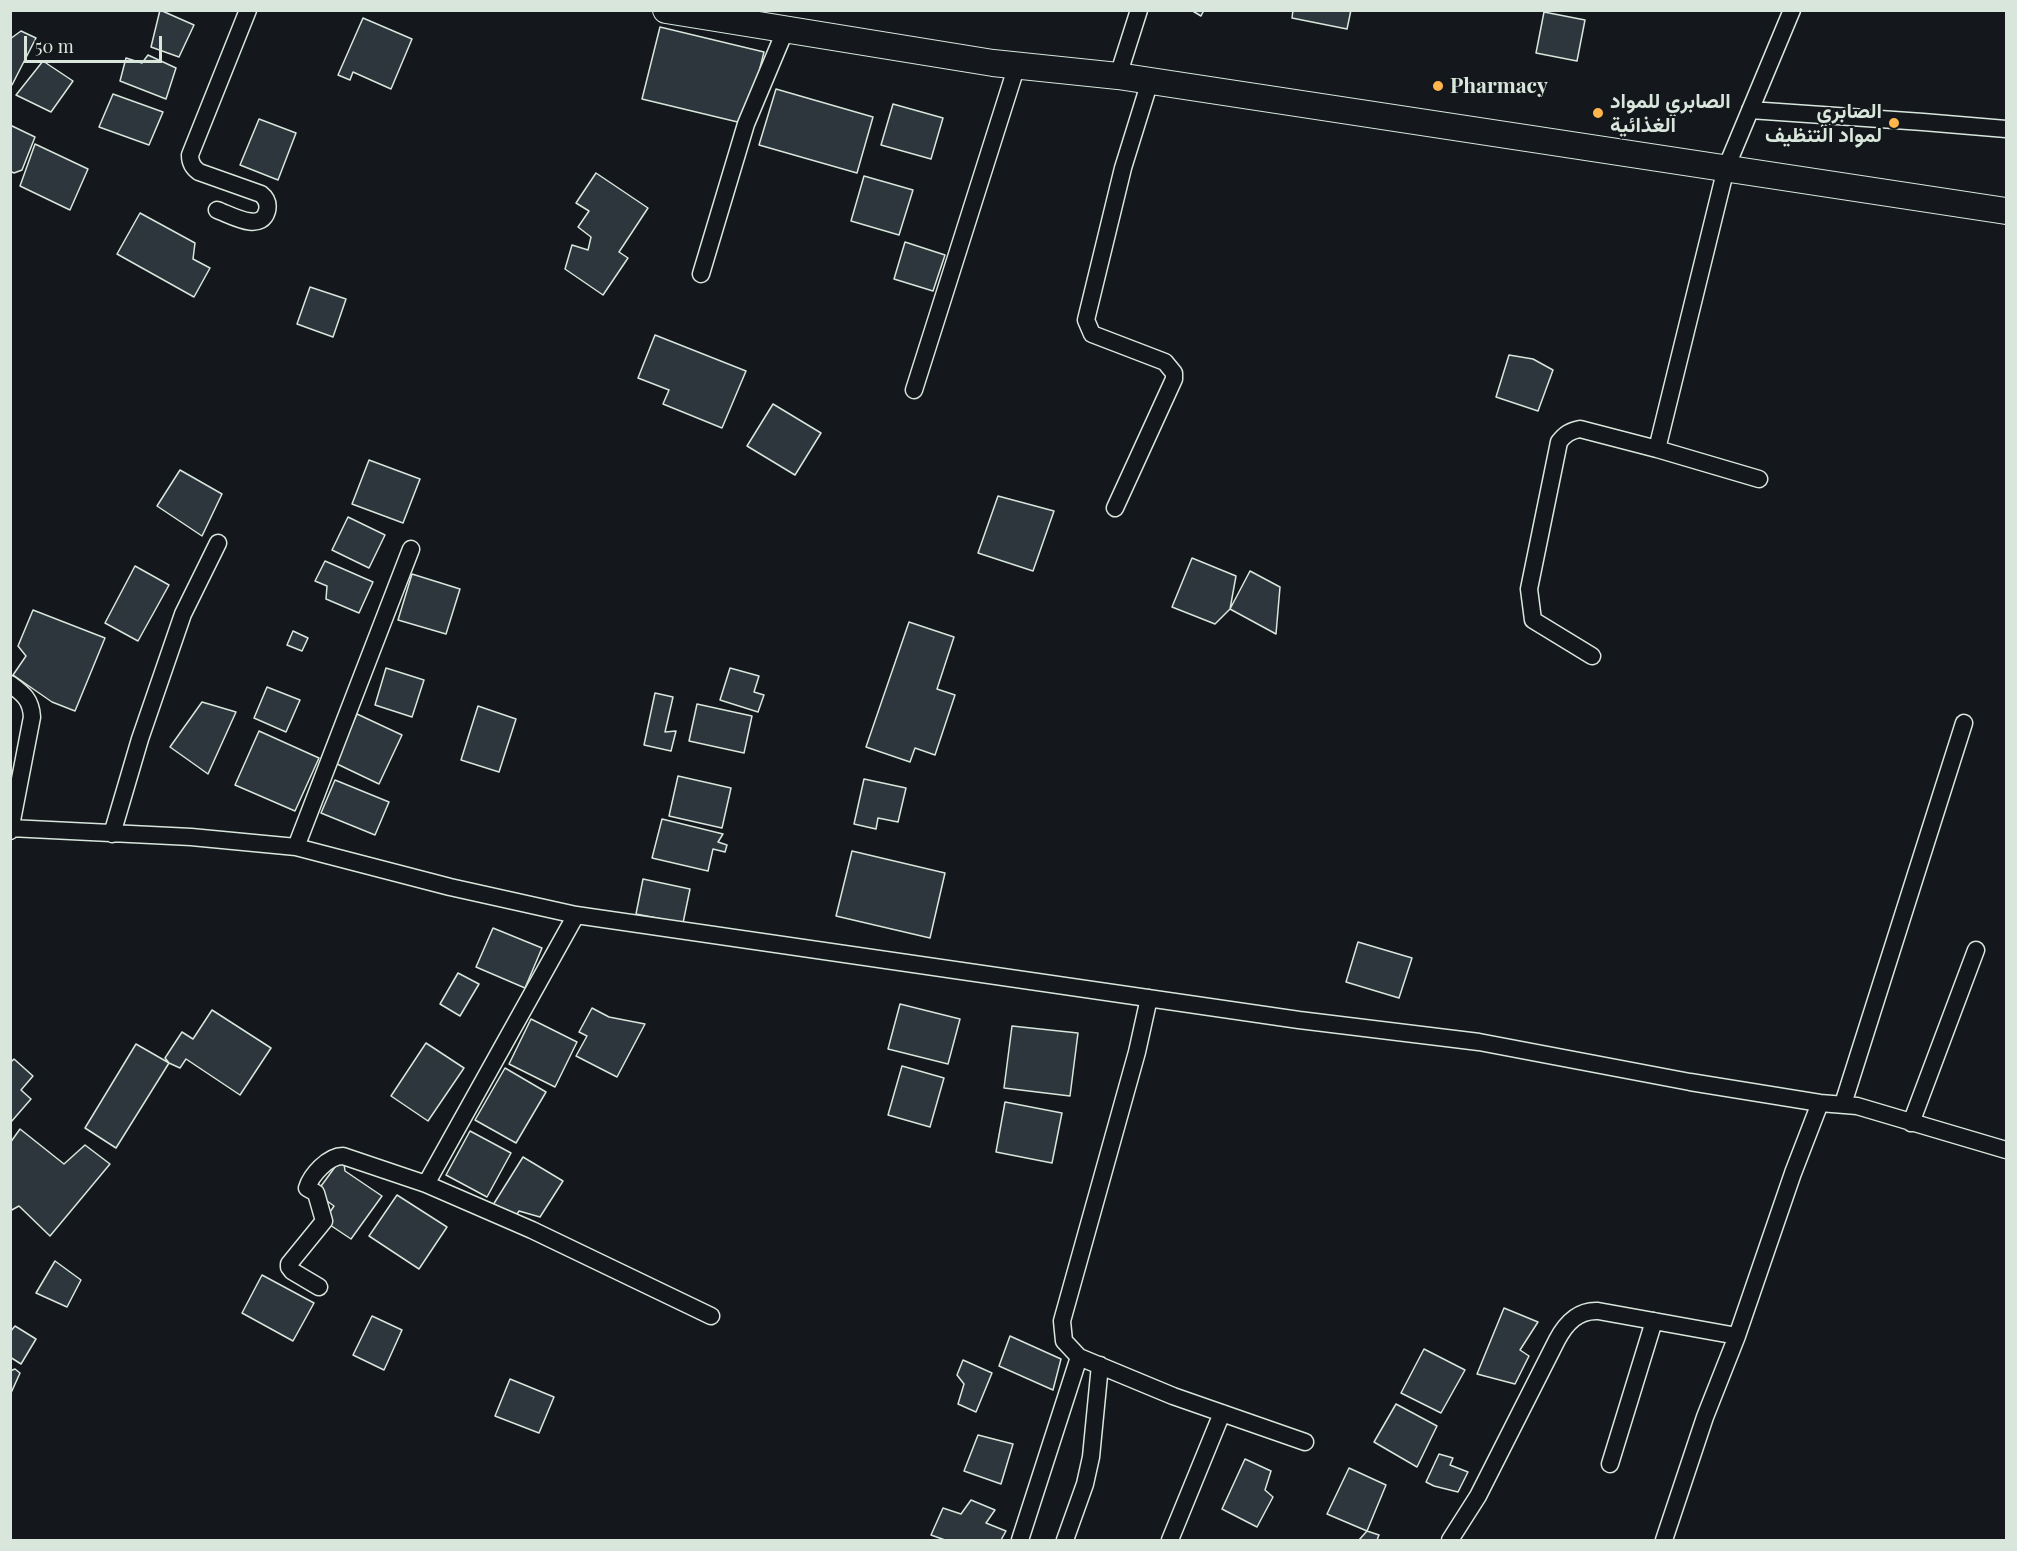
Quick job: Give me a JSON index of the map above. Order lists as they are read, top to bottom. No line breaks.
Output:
{"places":["Pharmacy","الصابري للمواد الغذائية","الصابري لمواد التنظيف"],"scale_bar":"50 m"}
